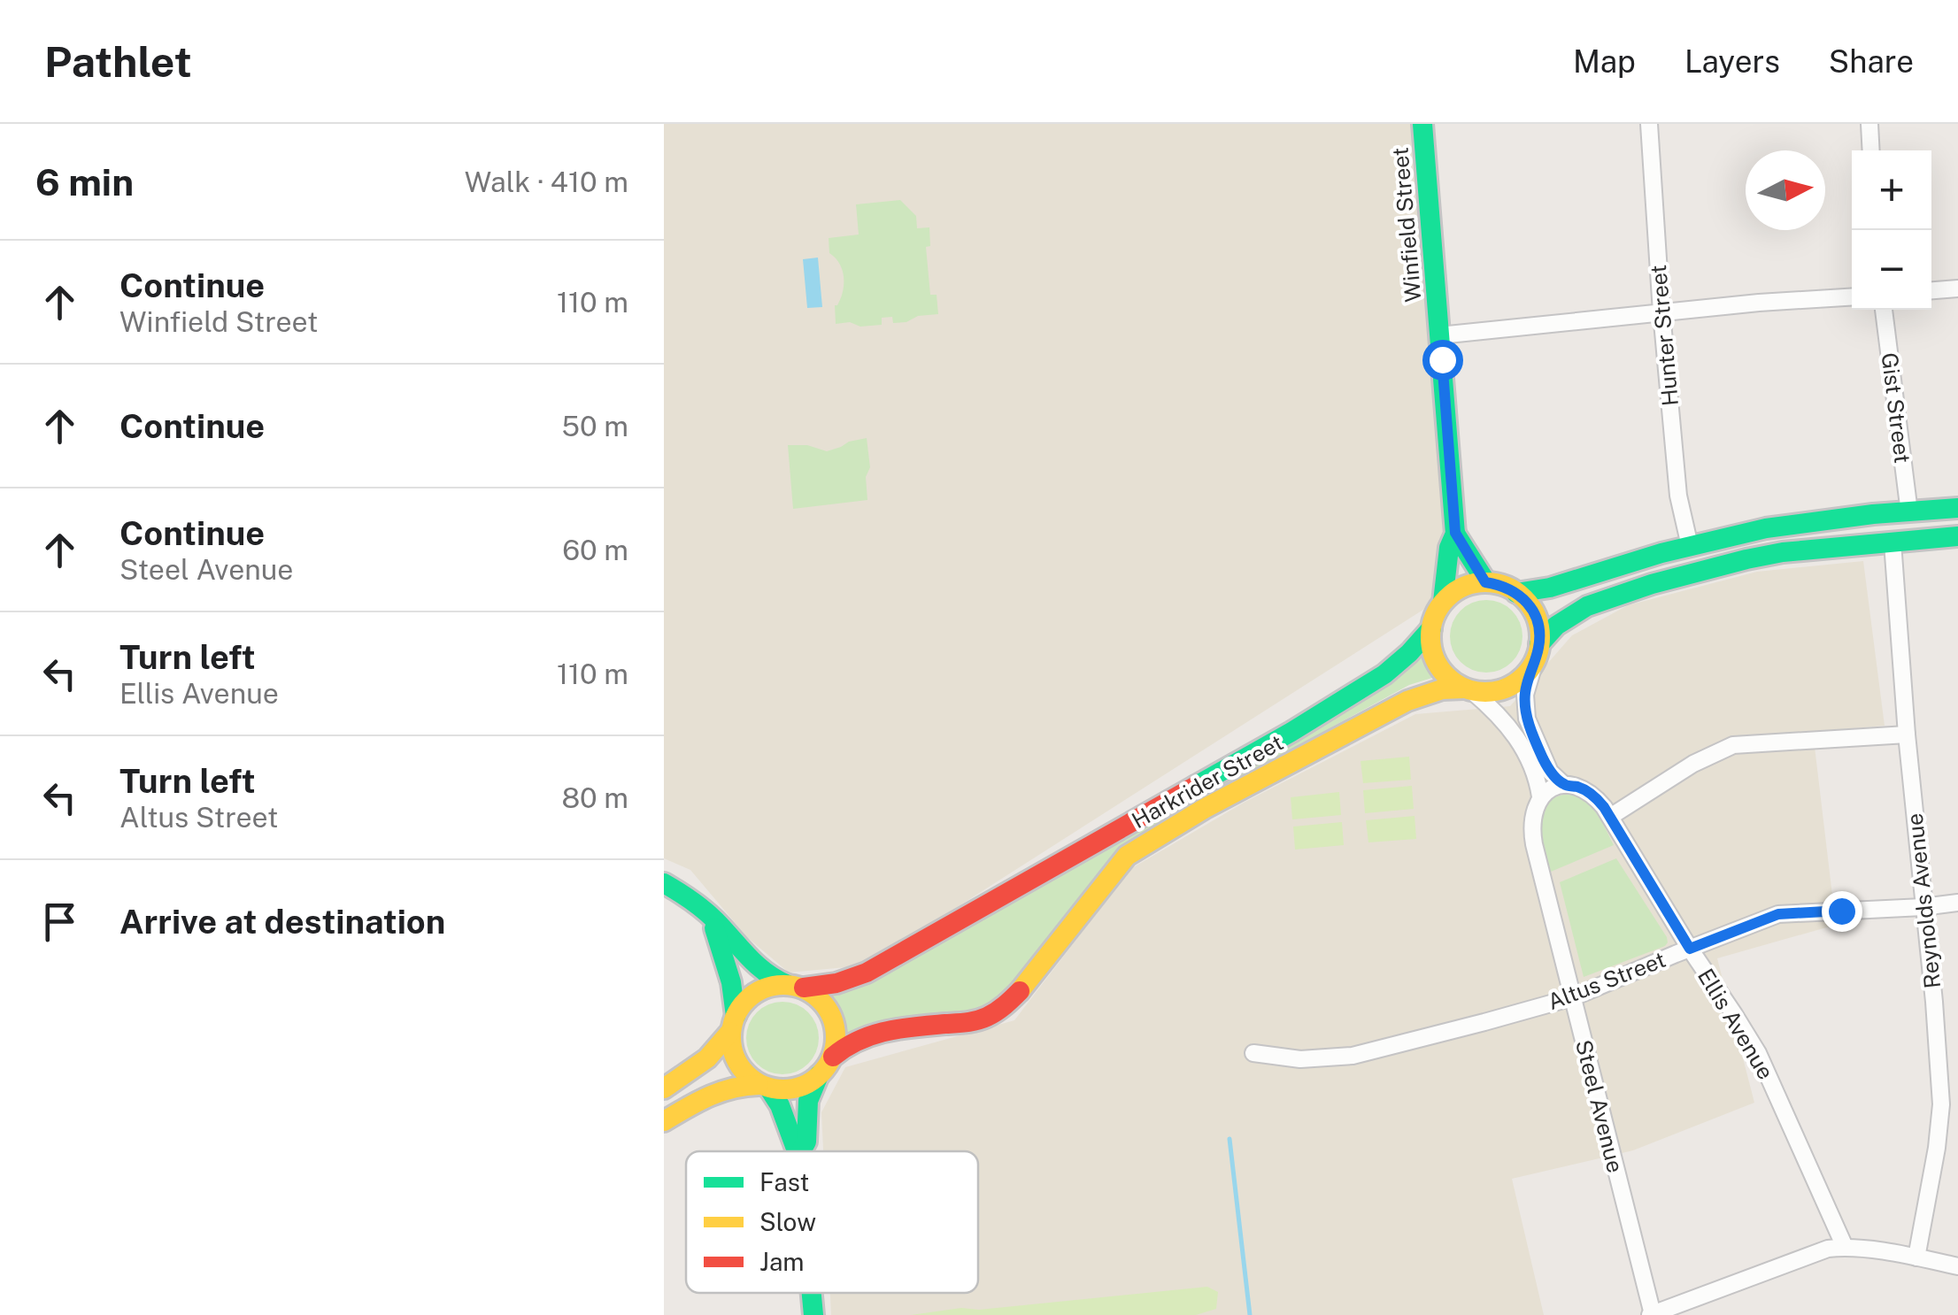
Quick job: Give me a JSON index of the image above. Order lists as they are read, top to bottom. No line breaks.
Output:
{"streets":{"main road":["Winfield Street","Harkrider Street"],"street":["Hunter Street","Gist Street","Reynolds Avenue","Altus Street","Ellis Avenue","Steel Avenue"]},"crossings":[["Winfield Street","Harkrider Street"],["Winfield Street","Steel Avenue"],["Harkrider Street","Steel Avenue"],["Reynolds Avenue","Altus Street"],["Altus Street","Ellis Avenue"],["Altus Street","Steel Avenue"]],"legend":["Fast","Slow","Jam"],"north":"right","page":{"header":"Pathlet","nav":["Map","Layers","Share"],"heading":["6 min","Walk · 410 m"],"map_buttons":["+","−"],"list":[["Continue","Winfield Street","110 m"],["Continue","50 m"],["Continue","Steel Avenue","60 m"],["Turn left","Ellis Avenue","110 m"],["Turn left","Altus Street","80 m"],"Arrive at destination"]}}
